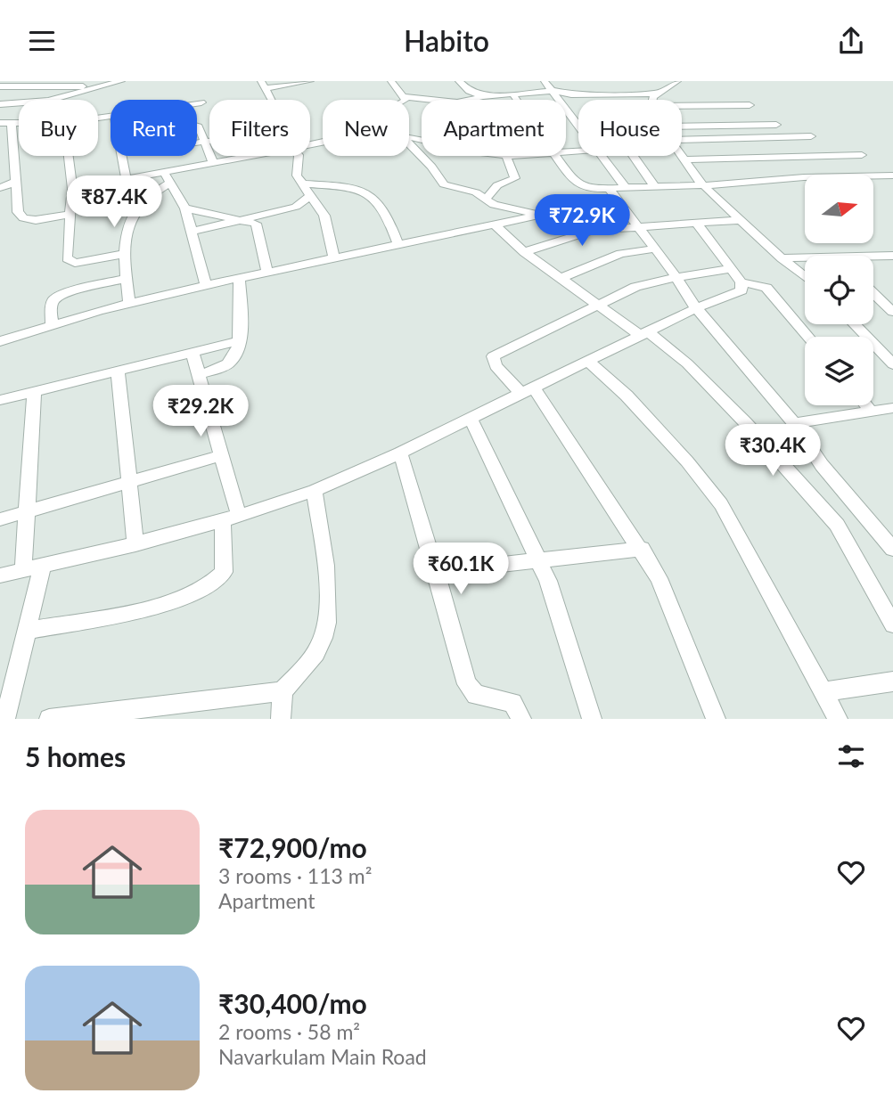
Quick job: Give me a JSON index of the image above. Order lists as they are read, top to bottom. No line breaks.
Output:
{"north":"right","page":{"header":"Habito","chip":["Buy","Rent","Filters","New","Apartment","House"],"price":["₹87.4K","₹72.9K","₹29.2K","₹30.4K","₹60.1K"],"heading":"5 homes","list":[{"name":"₹72,900/mo","note":"3 rooms · 113 m² · Apartment"},{"name":"₹30,400/mo","note":"2 rooms · 58 m² · Navarkulam Main Road"}]}}
